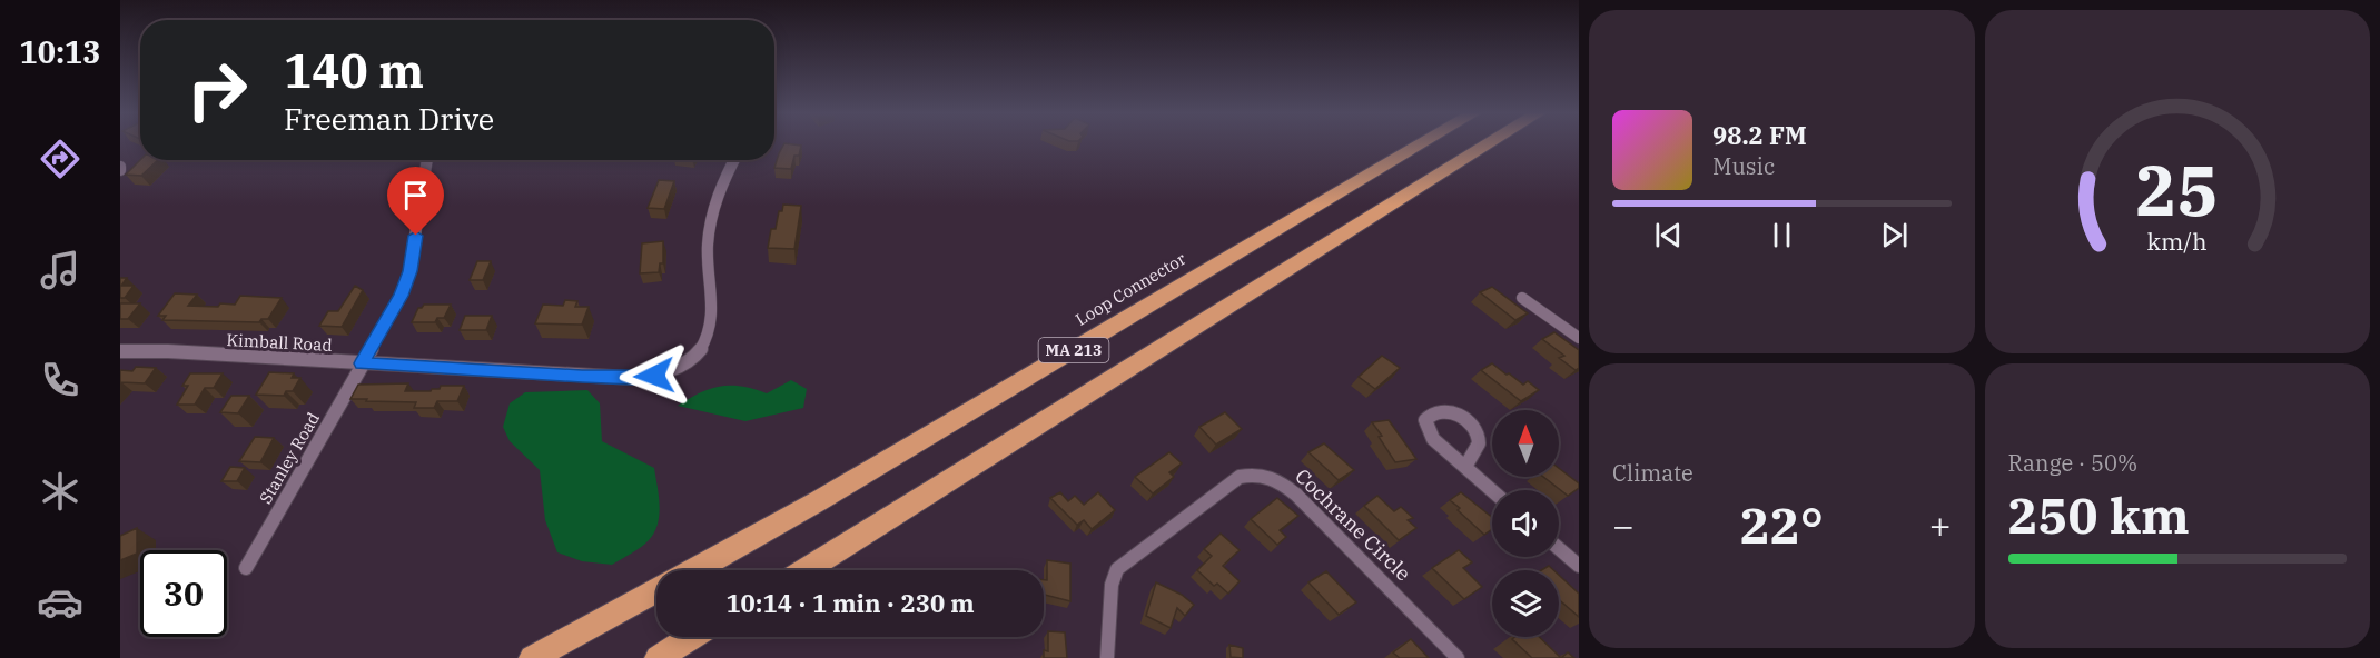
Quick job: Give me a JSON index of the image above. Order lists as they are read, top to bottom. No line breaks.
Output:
{"streets":{"highway":["Loop Connector","MA 213"],"street":["Kimball Road","Stanley Road","Cochrane Circle"]},"crossings":[["Kimball Road","Stanley Road"]],"north":"top","page":{"tabs":"10:13","turn":["140 m","Freeman Drive"],"song":["98.2 FM","Music"],"tile":["Climate",["Range · 50%","250 km"]],"heat":["−","22°","+"],"limit":"30","trip":"10:14 · 1 min · 230 m","gauge":["25","km/h"]}}
